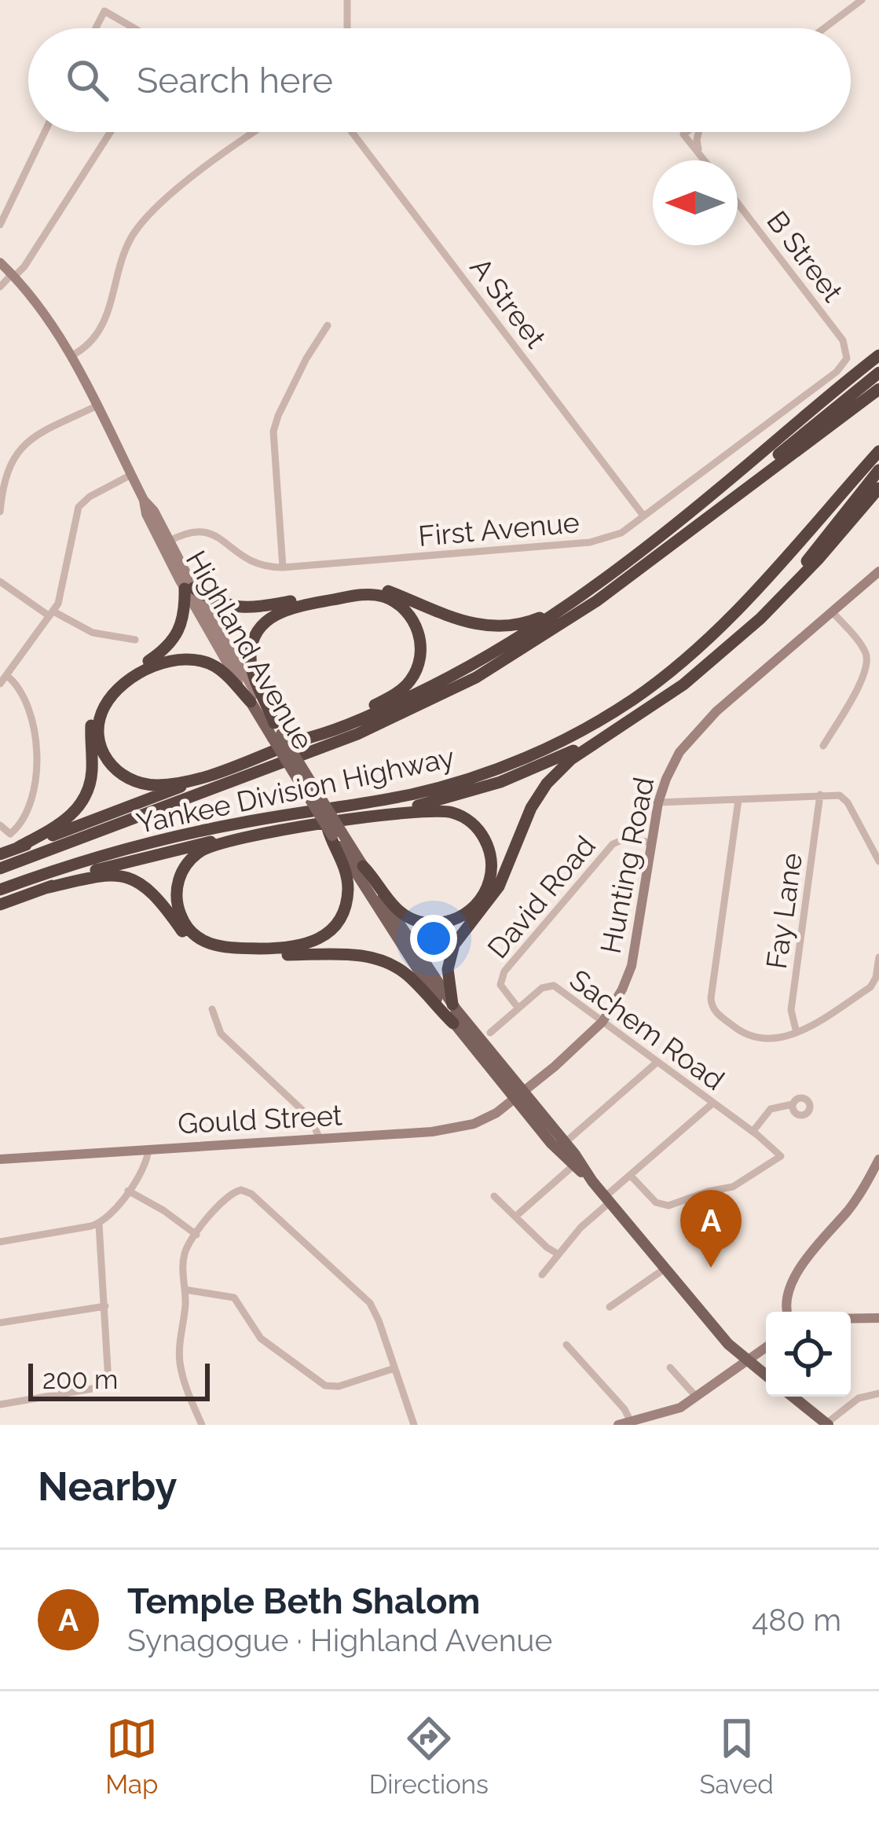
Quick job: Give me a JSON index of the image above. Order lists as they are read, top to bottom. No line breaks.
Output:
{"streets":{"highway":["Yankee Division Highway"],"main road":["Highland Avenue","Hunting Road","Gould Street"],"street":["B Street","A Street","First Avenue","David Road","Fay Lane","Sachem Road"]},"crossings":[["B Street","First Avenue"],["A Street","First Avenue"],["First Avenue","Highland Avenue"],["Highland Avenue","Hunting Road"],["Highland Avenue","Gould Street"],["Hunting Road","David Road"],["Hunting Road","Sachem Road"],["Hunting Road","Gould Street"],["David Road","Sachem Road"]],"scale_bar":"200 m","north":"left","page":{"search":"Search here","pins":"A","scale":"200 m","heading":"Nearby","list":[{"mark":"A","name":"Temple Beth Shalom","note":"Synagogue · Highland Avenue","value":"480 m"}],"nav":["Map","Directions","Saved"]}}
